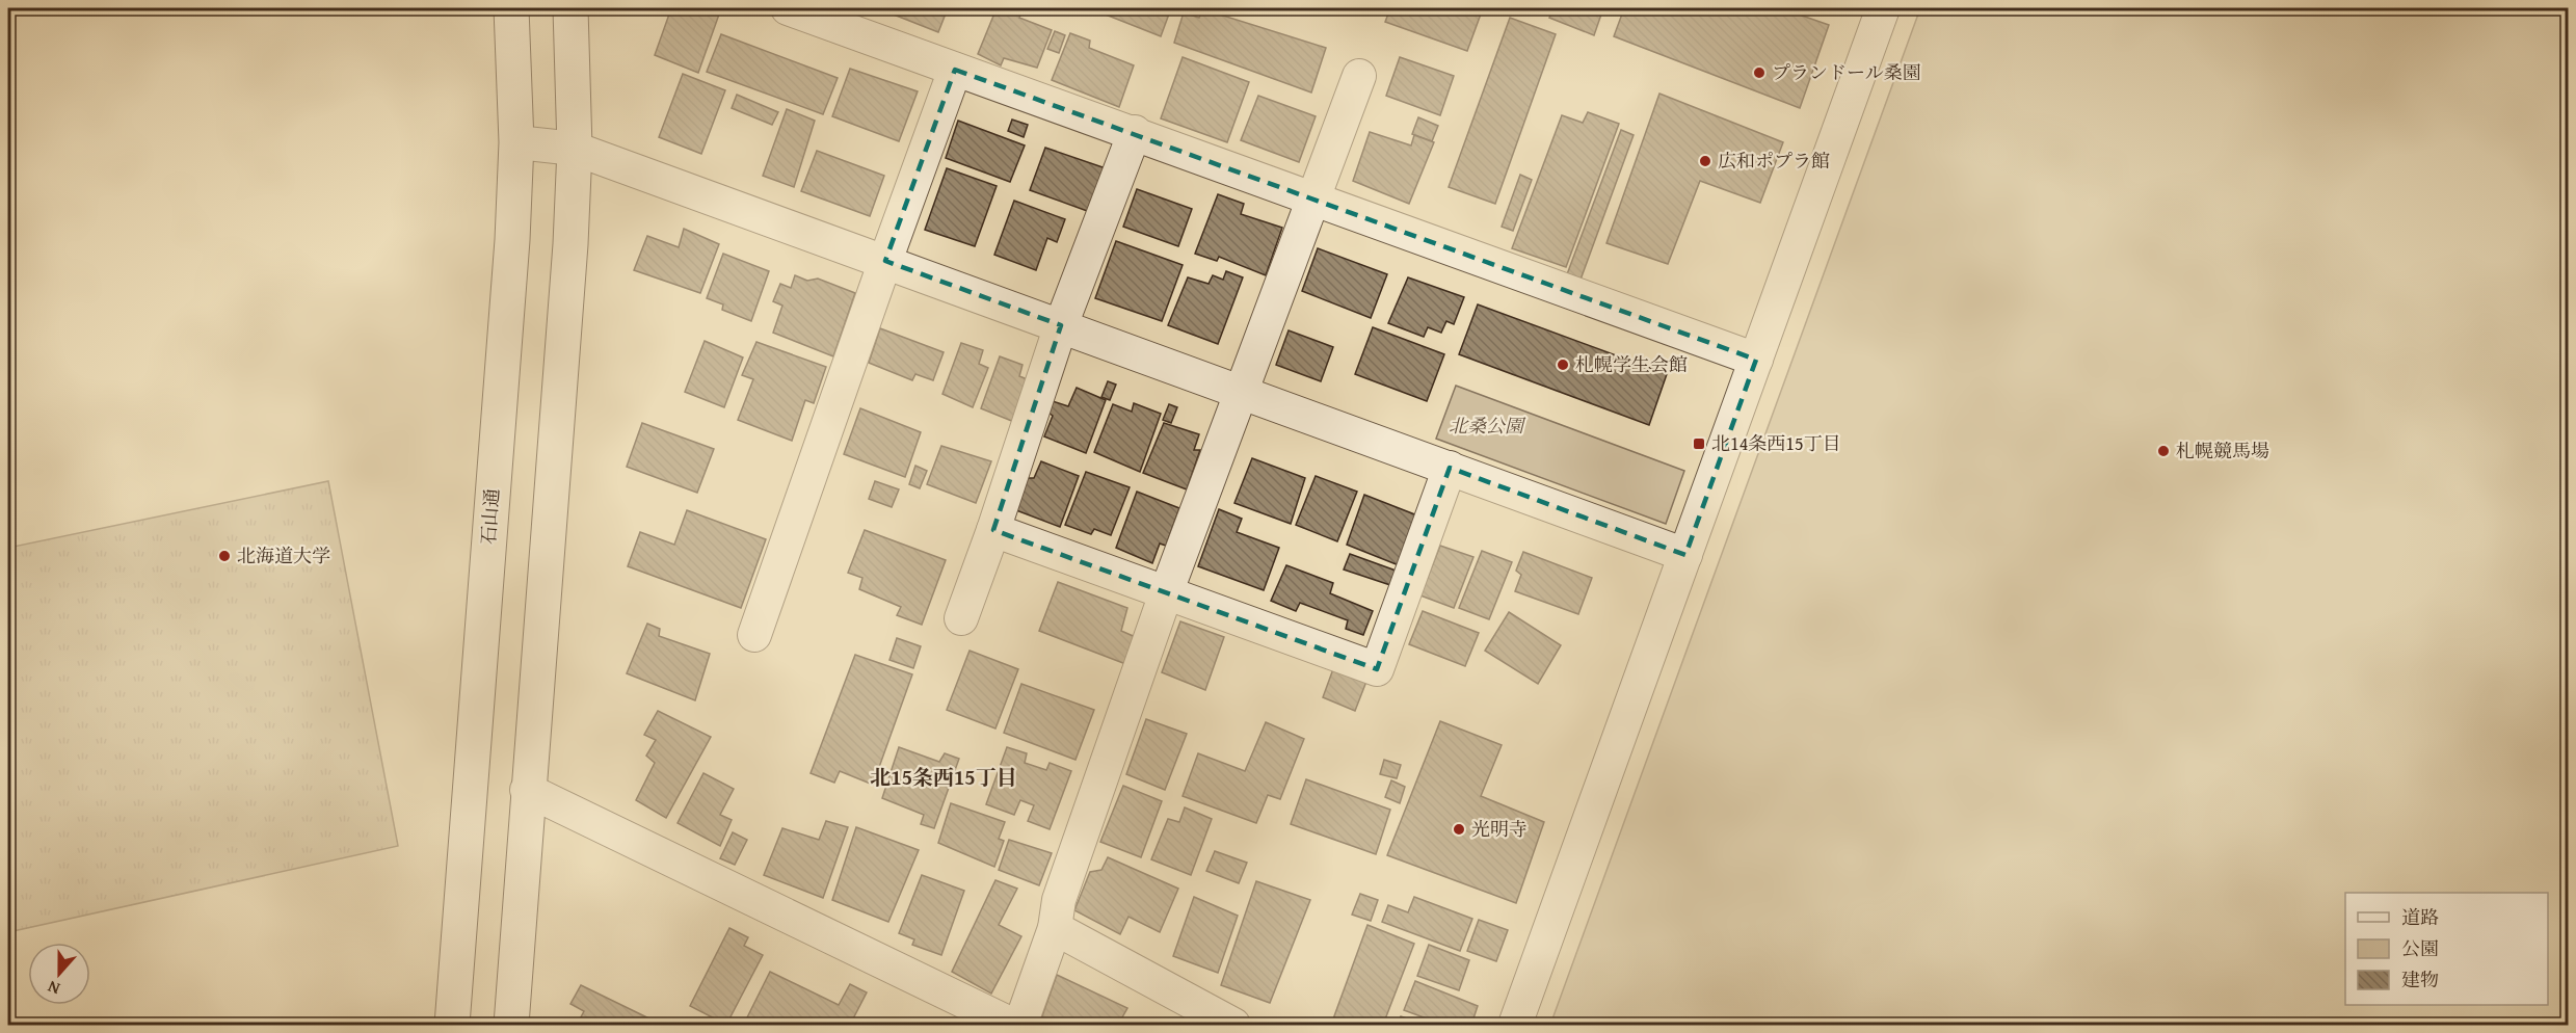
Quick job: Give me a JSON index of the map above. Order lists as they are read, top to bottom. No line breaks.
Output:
{"streets":{"main road":["石山通"]},"districts":["北15条西15丁目"],"parks":["北桑公園"],"places":{"other":["プランドール桑園","広和ポプラ館","札幌学生会館","札幌競馬場","北海道大学","光明寺"],"transit":["北14条西15丁目"]},"legend":["道路","公園","建物"],"north":"bottom"}
